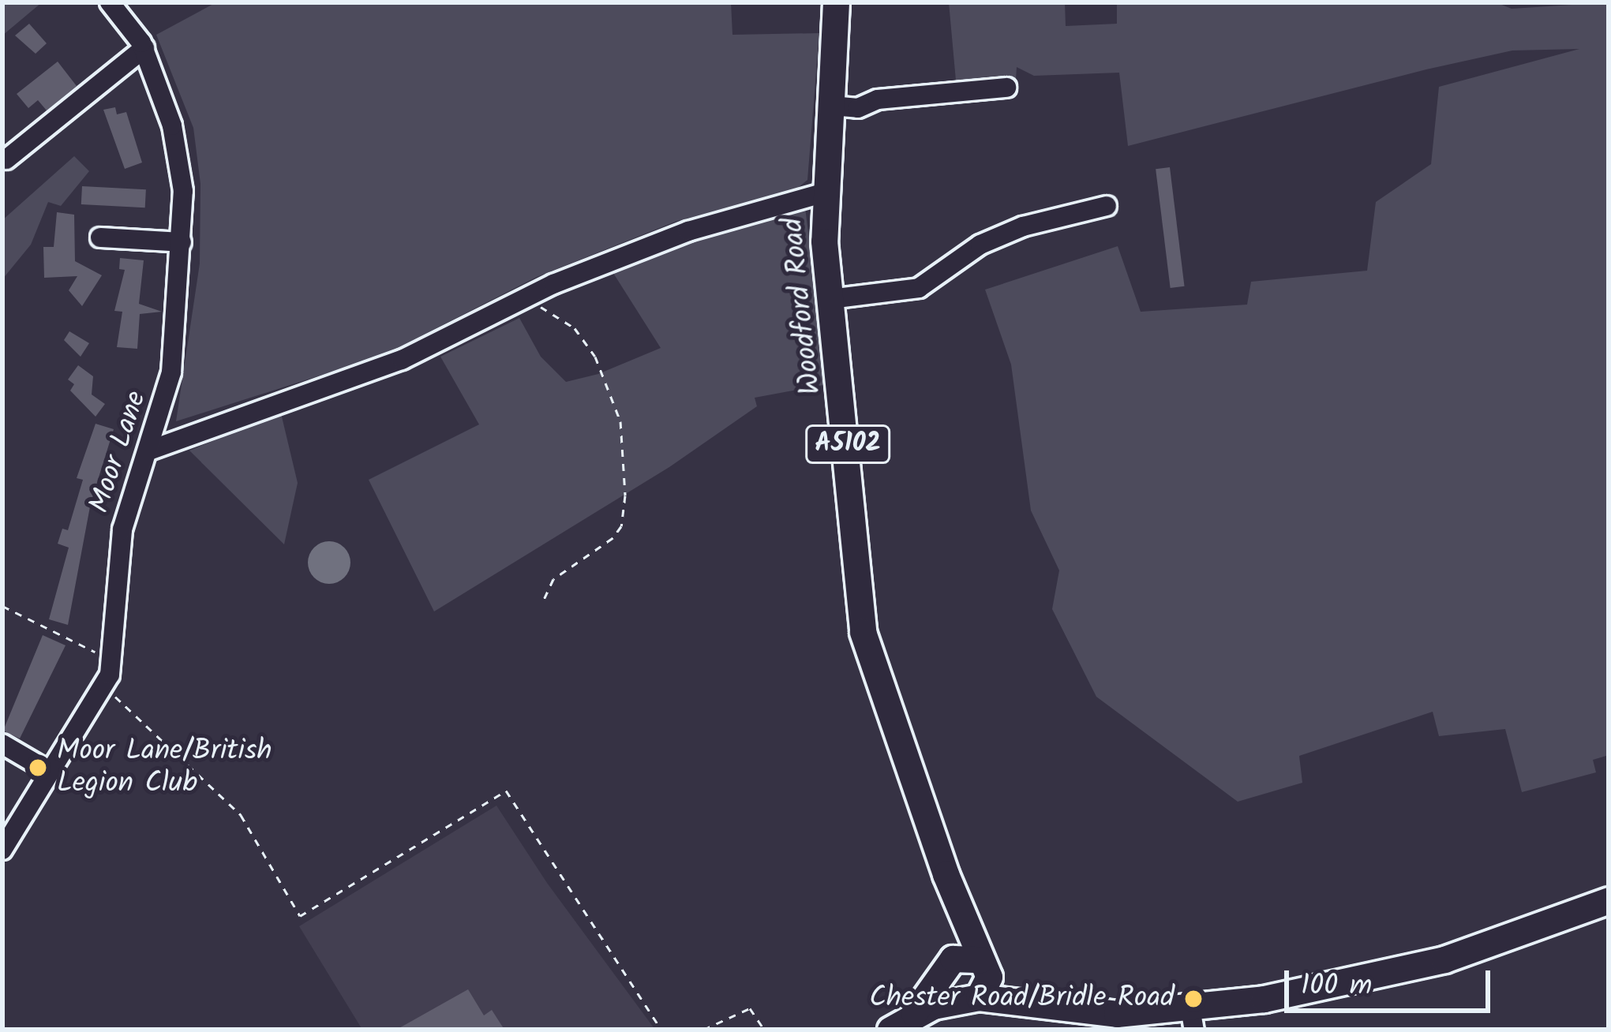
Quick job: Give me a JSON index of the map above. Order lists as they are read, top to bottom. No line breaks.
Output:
{"streets":{"main road":["Woodford Road","A5102"],"street":["Moor Lane"]},"places":["Moor Lane/British Legion Club","Chester Road/Bridle Road"],"scale_bar":"100 m"}
